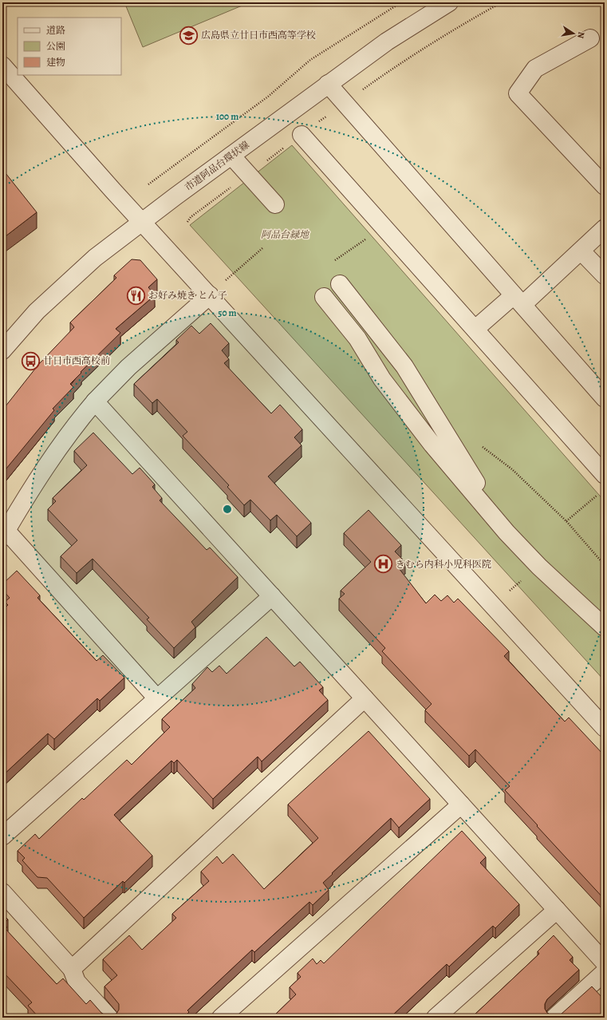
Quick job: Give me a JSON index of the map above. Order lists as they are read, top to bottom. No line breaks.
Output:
{"streets":{"street":["市道阿品台環状線"]},"parks":["阿品台緑地"],"places":{"school or university":["広島県立廿日市西高等学校"],"restaurant":["お好み焼き とん子"],"bus stop":["廿日市西高校前"],"hospital":["きむら内科小児科医院"]},"legend":["道路","公園","建物"],"north":"right","rings":["100 m","50 m"]}
